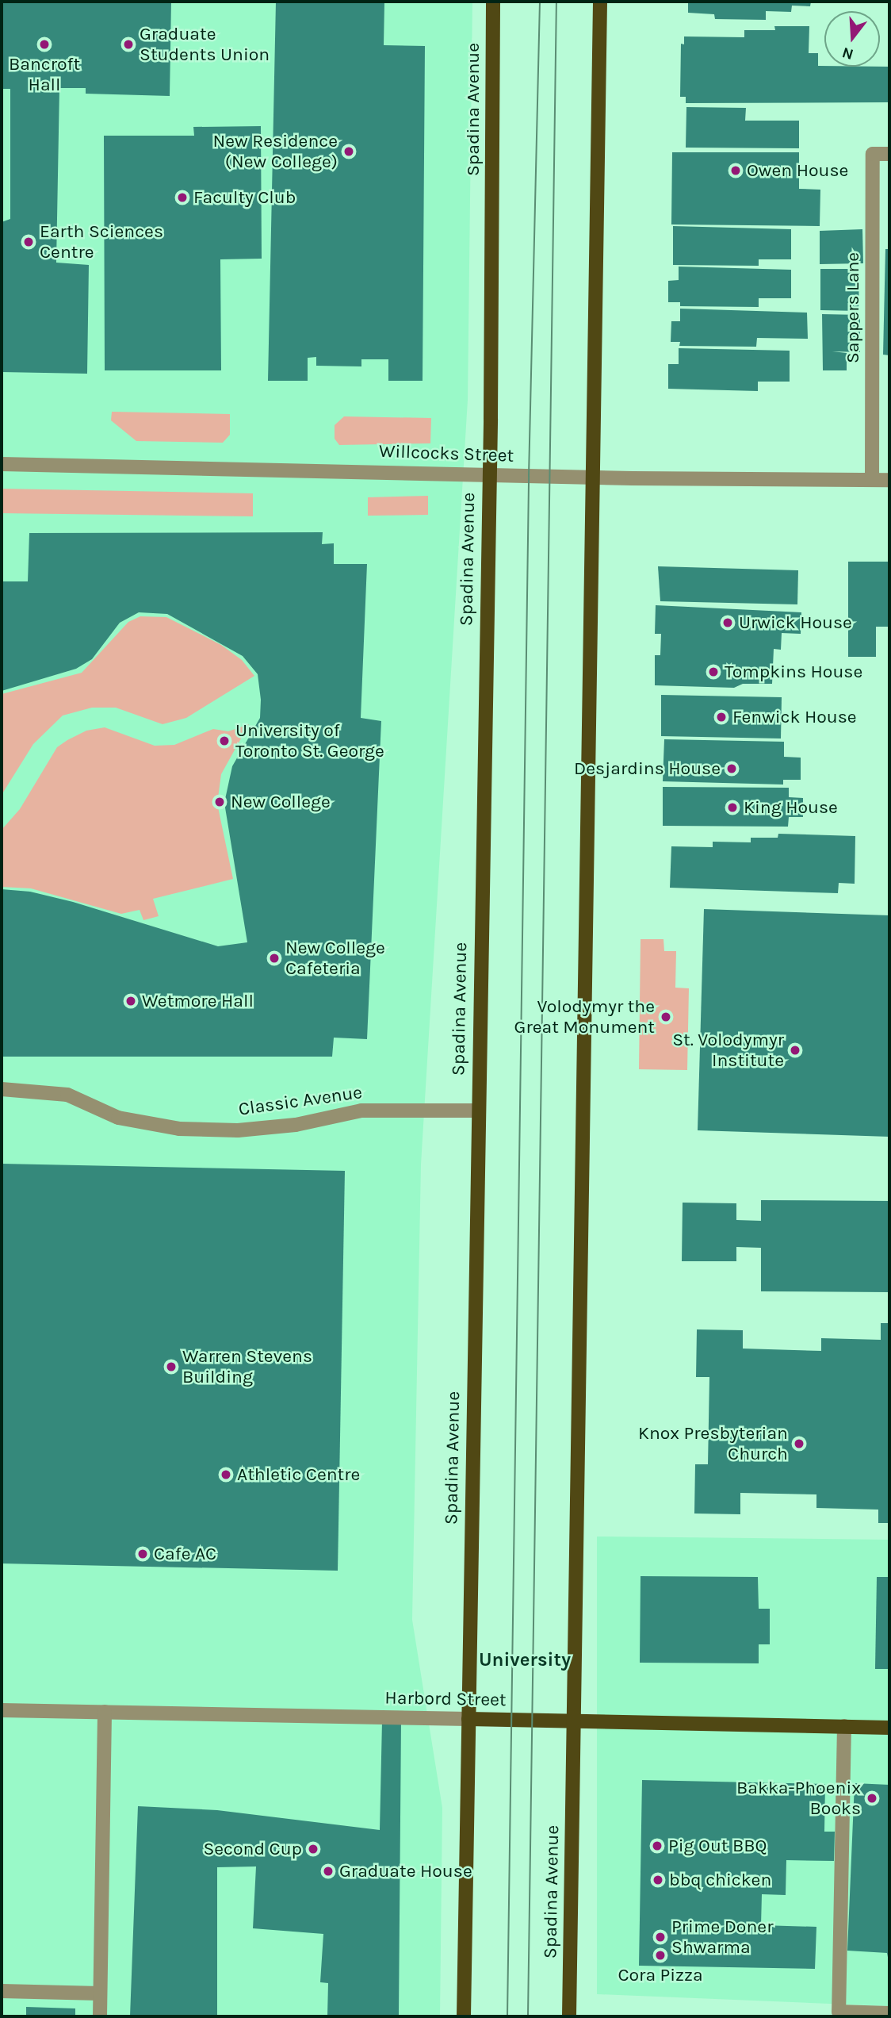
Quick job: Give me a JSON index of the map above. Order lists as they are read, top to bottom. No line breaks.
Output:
{"streets":{"main road":["Spadina Avenue","Harbord Street"],"street":["Sappers Lane","Willcocks Street","Classic Avenue"]},"crossings":[["Spadina Avenue","Willcocks Street"],["Spadina Avenue","Classic Avenue"],["Spadina Avenue","Harbord Street"],["Sappers Lane","Willcocks Street"]],"districts":["University"],"places":["Bancroft Hall","Graduate Students Union","New Residence (New College)","Owen House","Faculty Club","Earth Sciences Centre","Urwick House","Tompkins House","Fenwick House","University of Toronto St. George","Desjardins House","New College","King House","New College Cafeteria","Wetmore Hall","Volodymyr the Great Monument","St. Volodymyr Institute","Warren Stevens Building","Knox Presbyterian Church","Athletic Centre","Cafe AC","Bakka-Phoenix Books","Pig Out BBQ","Second Cup","Graduate House","bbq chicken","Prime Doner Shwarma","Cora Pizza"],"north":"bottom"}
